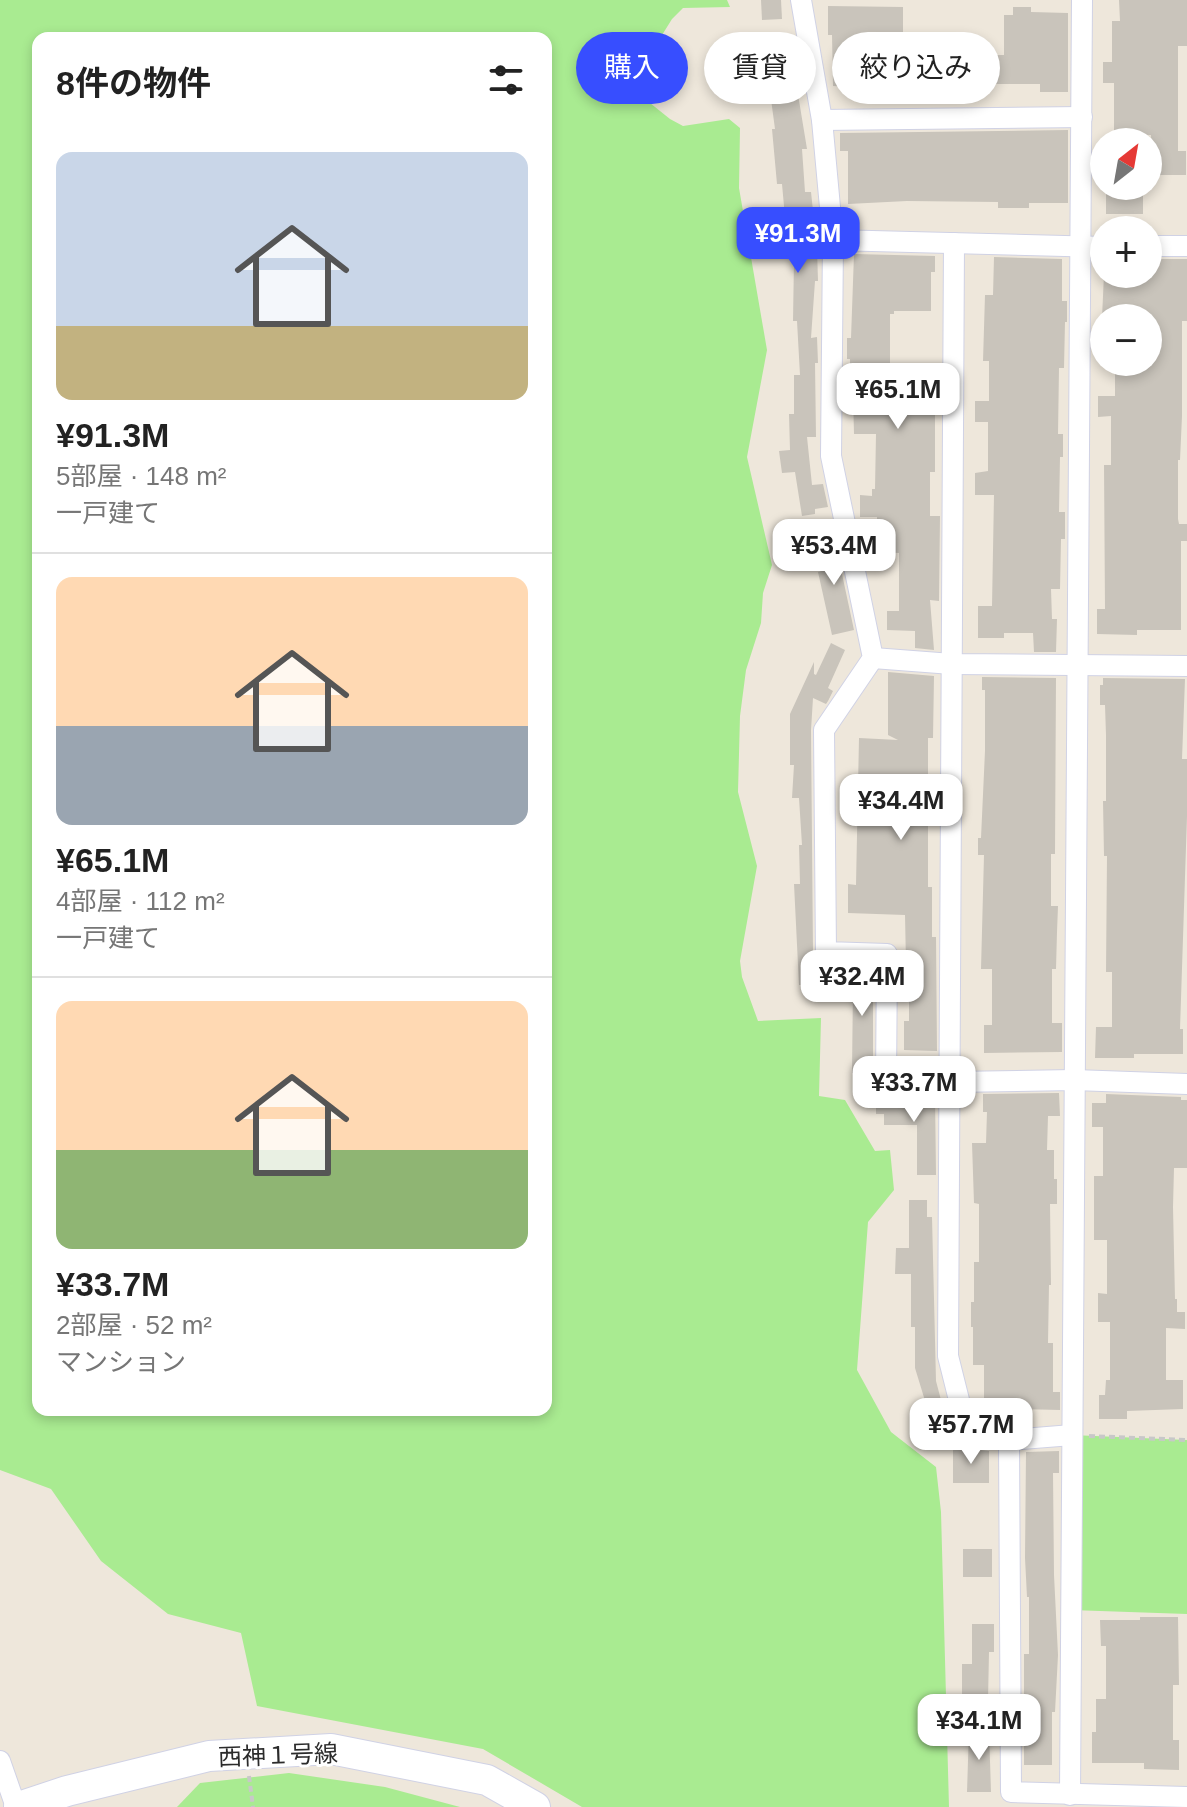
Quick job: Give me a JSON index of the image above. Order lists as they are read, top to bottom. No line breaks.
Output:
{"streets":{"street":["西神１号線"]},"north":"top right","page":{"chip":["購入","賃貸","絞り込み"],"heading":"8件の物件","map_buttons":["+","−"],"list":[{"name":"¥91.3M","note":"5部屋 · 148 m² · 一戸建て"},{"name":"¥65.1M","note":"4部屋 · 112 m² · 一戸建て"},{"name":"¥33.7M","note":"2部屋 · 52 m² · マンション"}],"price":["¥91.3M","¥65.1M","¥53.4M","¥34.4M","¥32.4M","¥33.7M","¥57.7M","¥34.1M"]}}
